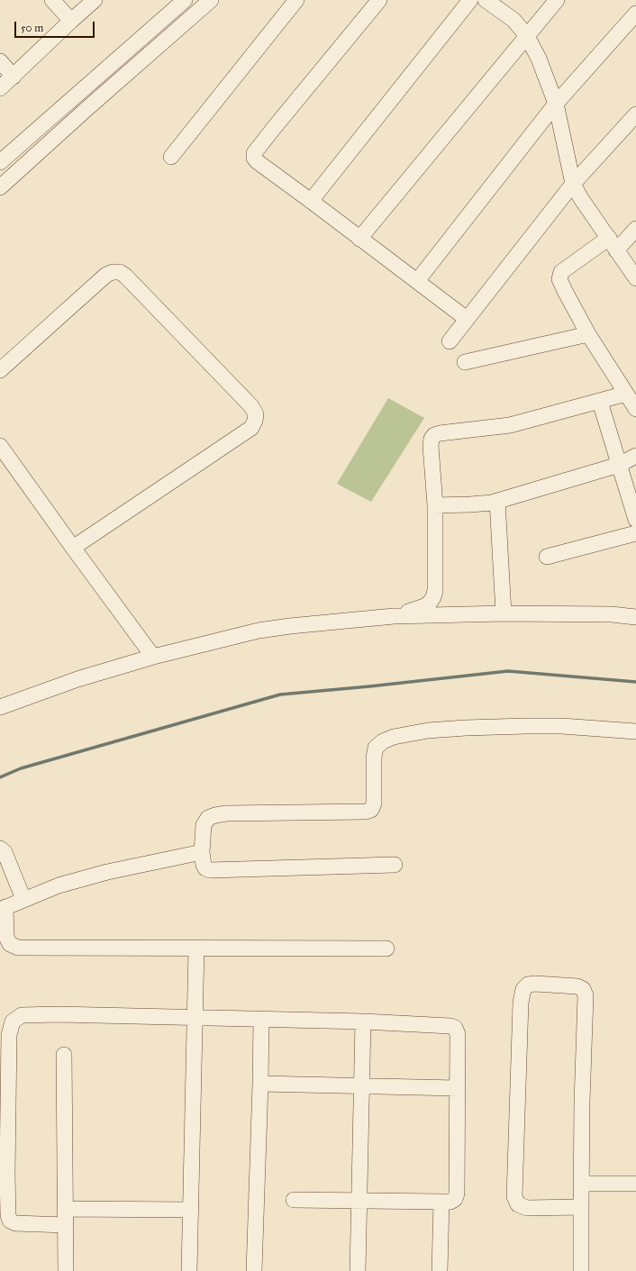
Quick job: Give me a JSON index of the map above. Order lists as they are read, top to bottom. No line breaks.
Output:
{"scale_bar":"50 m"}
